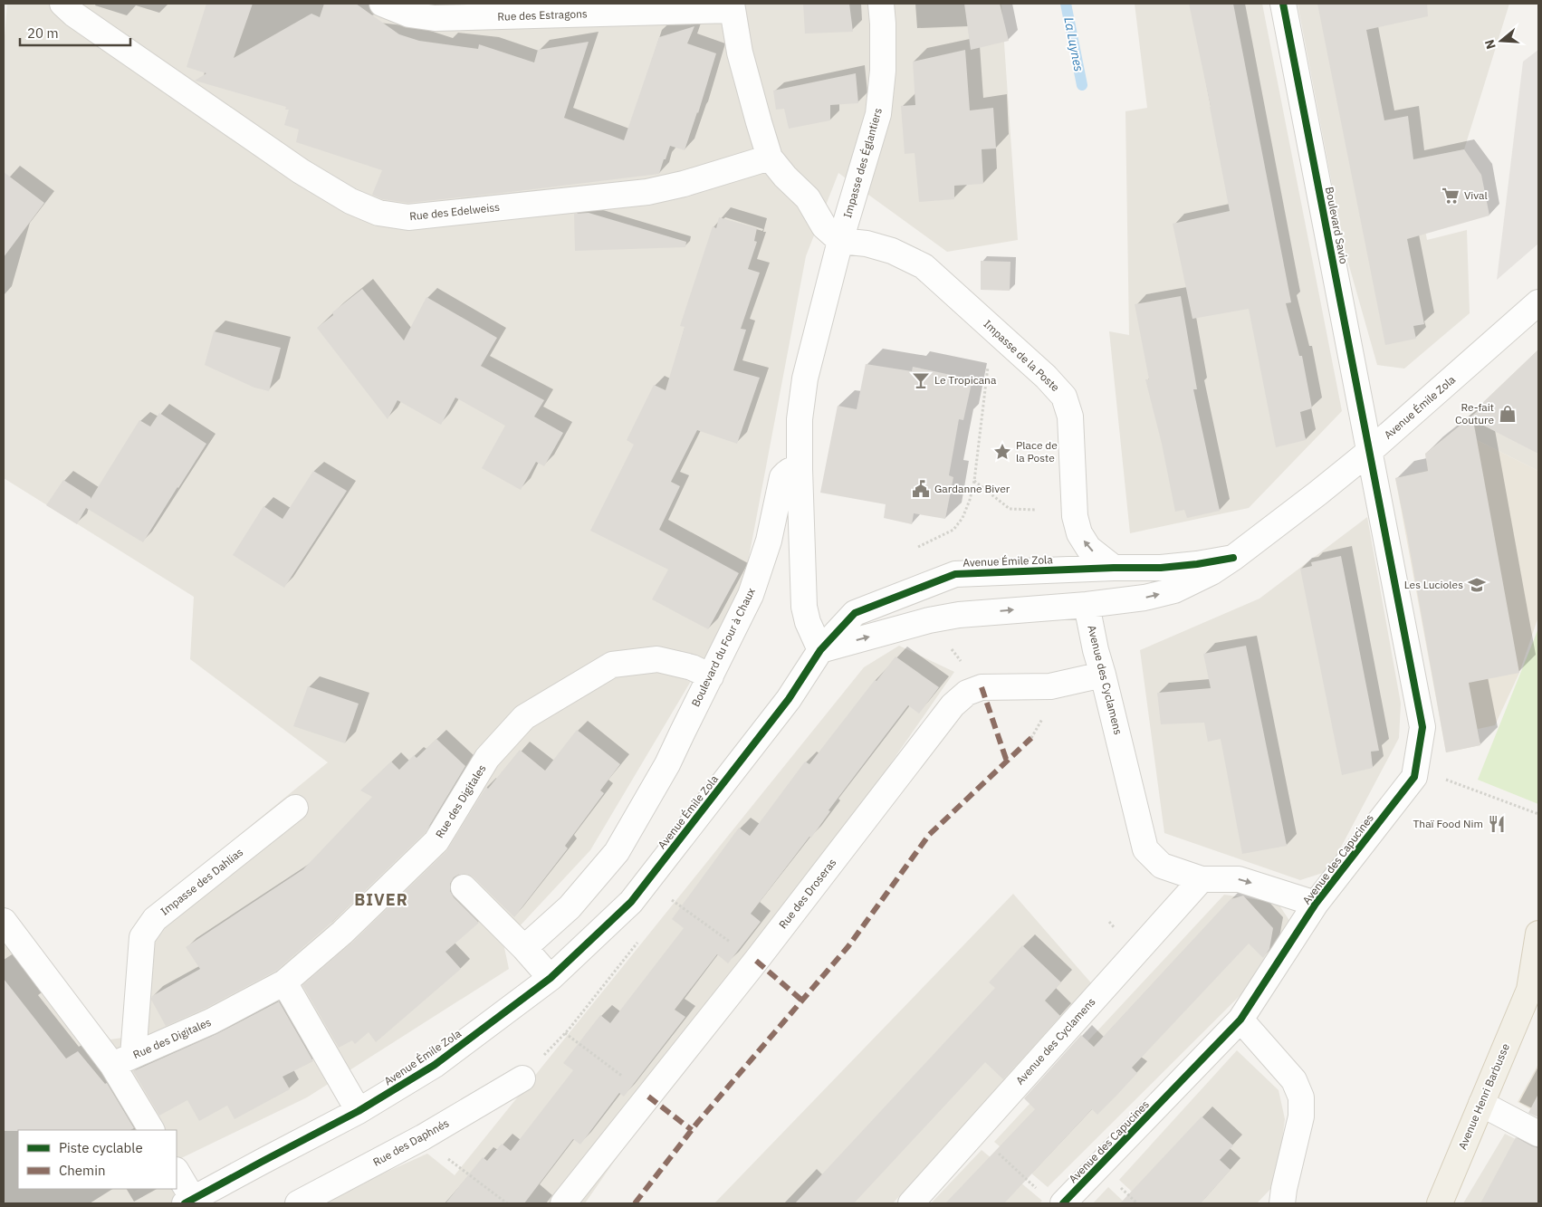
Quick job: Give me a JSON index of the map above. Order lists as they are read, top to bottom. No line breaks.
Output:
{"streets":{"main road":["Avenue Henri Barbusse"],"street":["Rue des Estragons","Impasse des Églantiers","Rue des Edelweiss","Boulevard Savio","Impasse de la Poste","Avenue Émile Zola","Boulevard du Four à Chaux","Avenue des Cyclamens","Rue des Digitales","Avenue des Capucines","Impasse des Dahlias","Rue des Droseras","Rue des Daphnés"]},"crossings":[["Impasse des Églantiers","Impasse de la Poste"],["Boulevard Savio","Avenue Émile Zola"],["Boulevard Savio","Avenue des Capucines"],["Impasse de la Poste","Avenue Émile Zola"],["Avenue Émile Zola","Avenue des Cyclamens"],["Avenue Émile Zola","Avenue des Capucines"],["Boulevard du Four à Chaux","Rue des Digitales"],["Avenue des Cyclamens","Avenue des Capucines"],["Avenue des Cyclamens","Rue des Droseras"],["Rue des Digitales","Impasse des Dahlias"]],"one_way":["Impasse de la Poste"],"districts":["BIVER"],"water":["La Luynes"],"places":{"supermarket":["Vival"],"bar":["Le Tropicana"],"shop":["Re-fait Couture"],"place":["Place de la Poste"],"public building":["Gardanne Biver"],"school or university":["Les Lucioles"],"restaurant":["Thaï Food Nim"]},"legend":["Piste cyclable","Chemin"],"scale_bar":"20 m","north":"left"}
